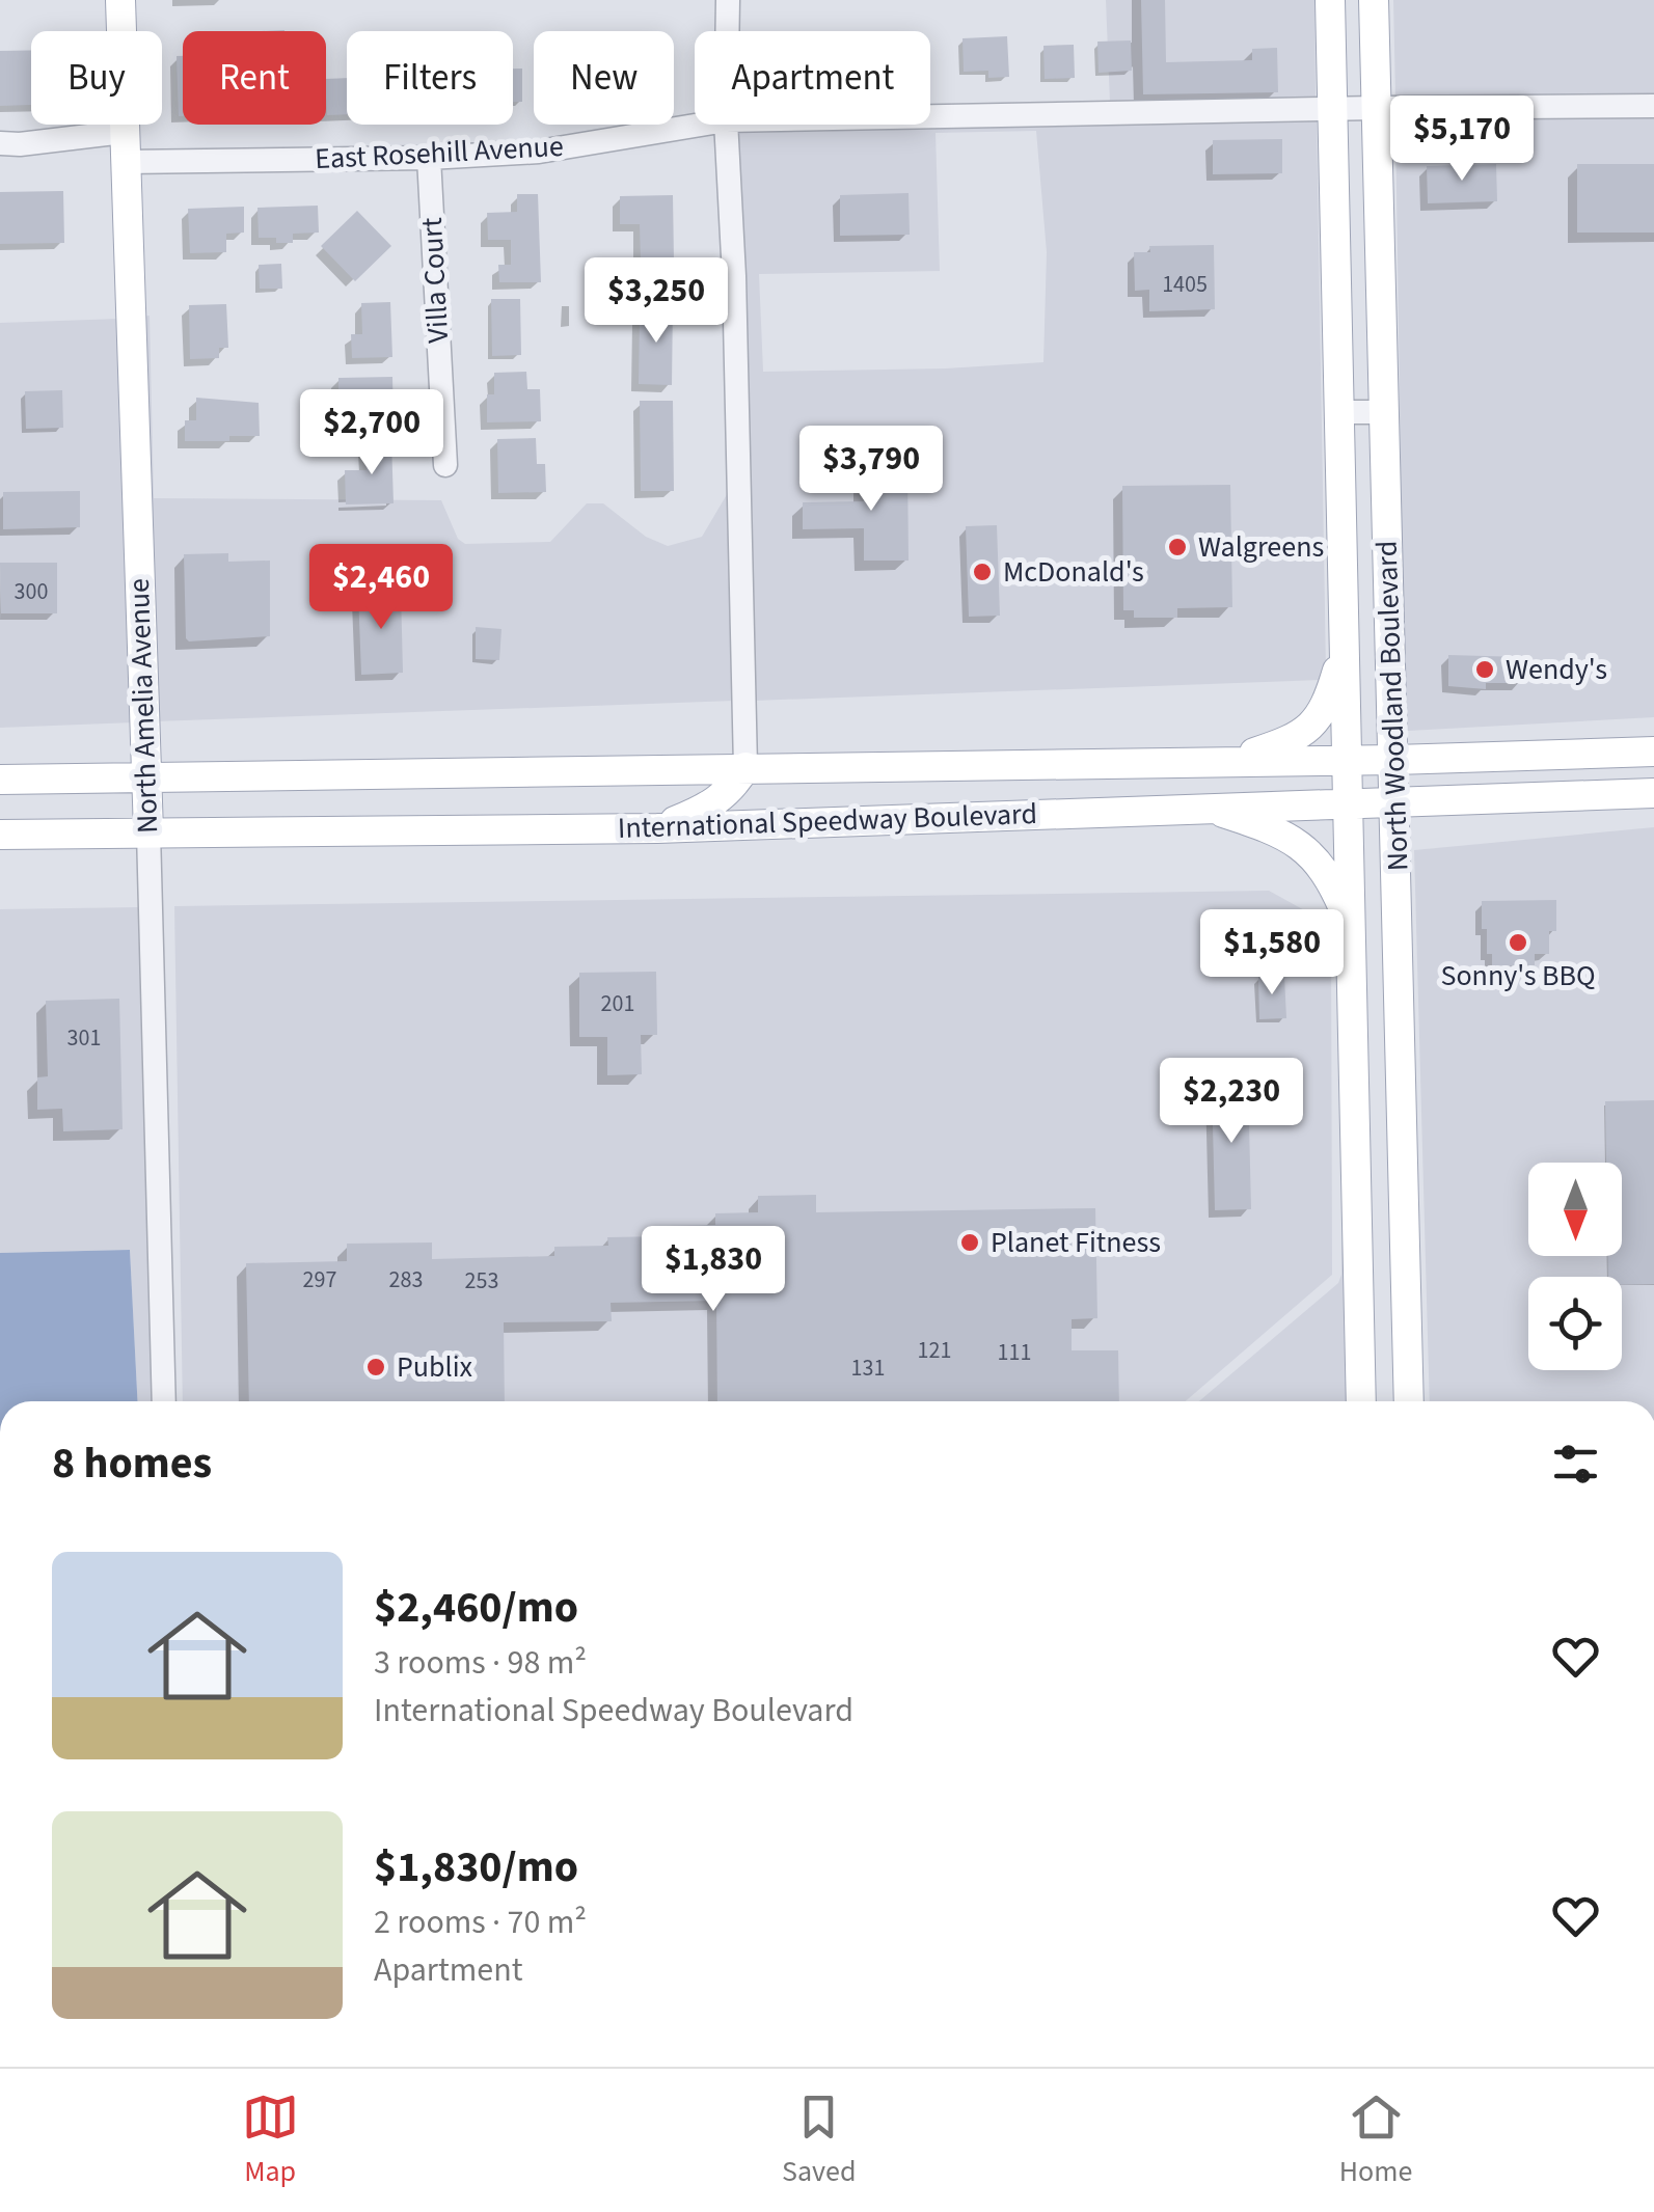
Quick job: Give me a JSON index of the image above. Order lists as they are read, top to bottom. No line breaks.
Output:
{"streets":{"main road":["North Amelia Avenue","North Woodland Boulevard","International Speedway Boulevard"],"street":["East Rosehill Avenue","Villa Court"]},"crossings":[["East Rosehill Avenue","Villa Court"],["East Rosehill Avenue","North Amelia Avenue"],["East Rosehill Avenue","North Woodland Boulevard"],["North Amelia Avenue","International Speedway Boulevard"],["North Woodland Boulevard","International Speedway Boulevard"]],"places":["Walgreens","McDonald's","Wendy's","Sonny's BBQ","Planet Fitness","Publix"],"house_numbers":["1405","300","201","301","297","283","253","121","111","131"],"north":"bottom","page":{"chip":["Buy","Rent","Filters","New","Apartment"],"price":["$5,170","$3,250","$2,700","$3,790","$2,460","$1,580","$2,230","$1,830"],"heading":"8 homes","list":[{"name":"$2,460/mo","note":"3 rooms · 98 m² · International Speedway Boulevard"},{"name":"$1,830/mo","note":"2 rooms · 70 m² · Apartment"}],"tabs":["Map","Saved","Home"]}}
